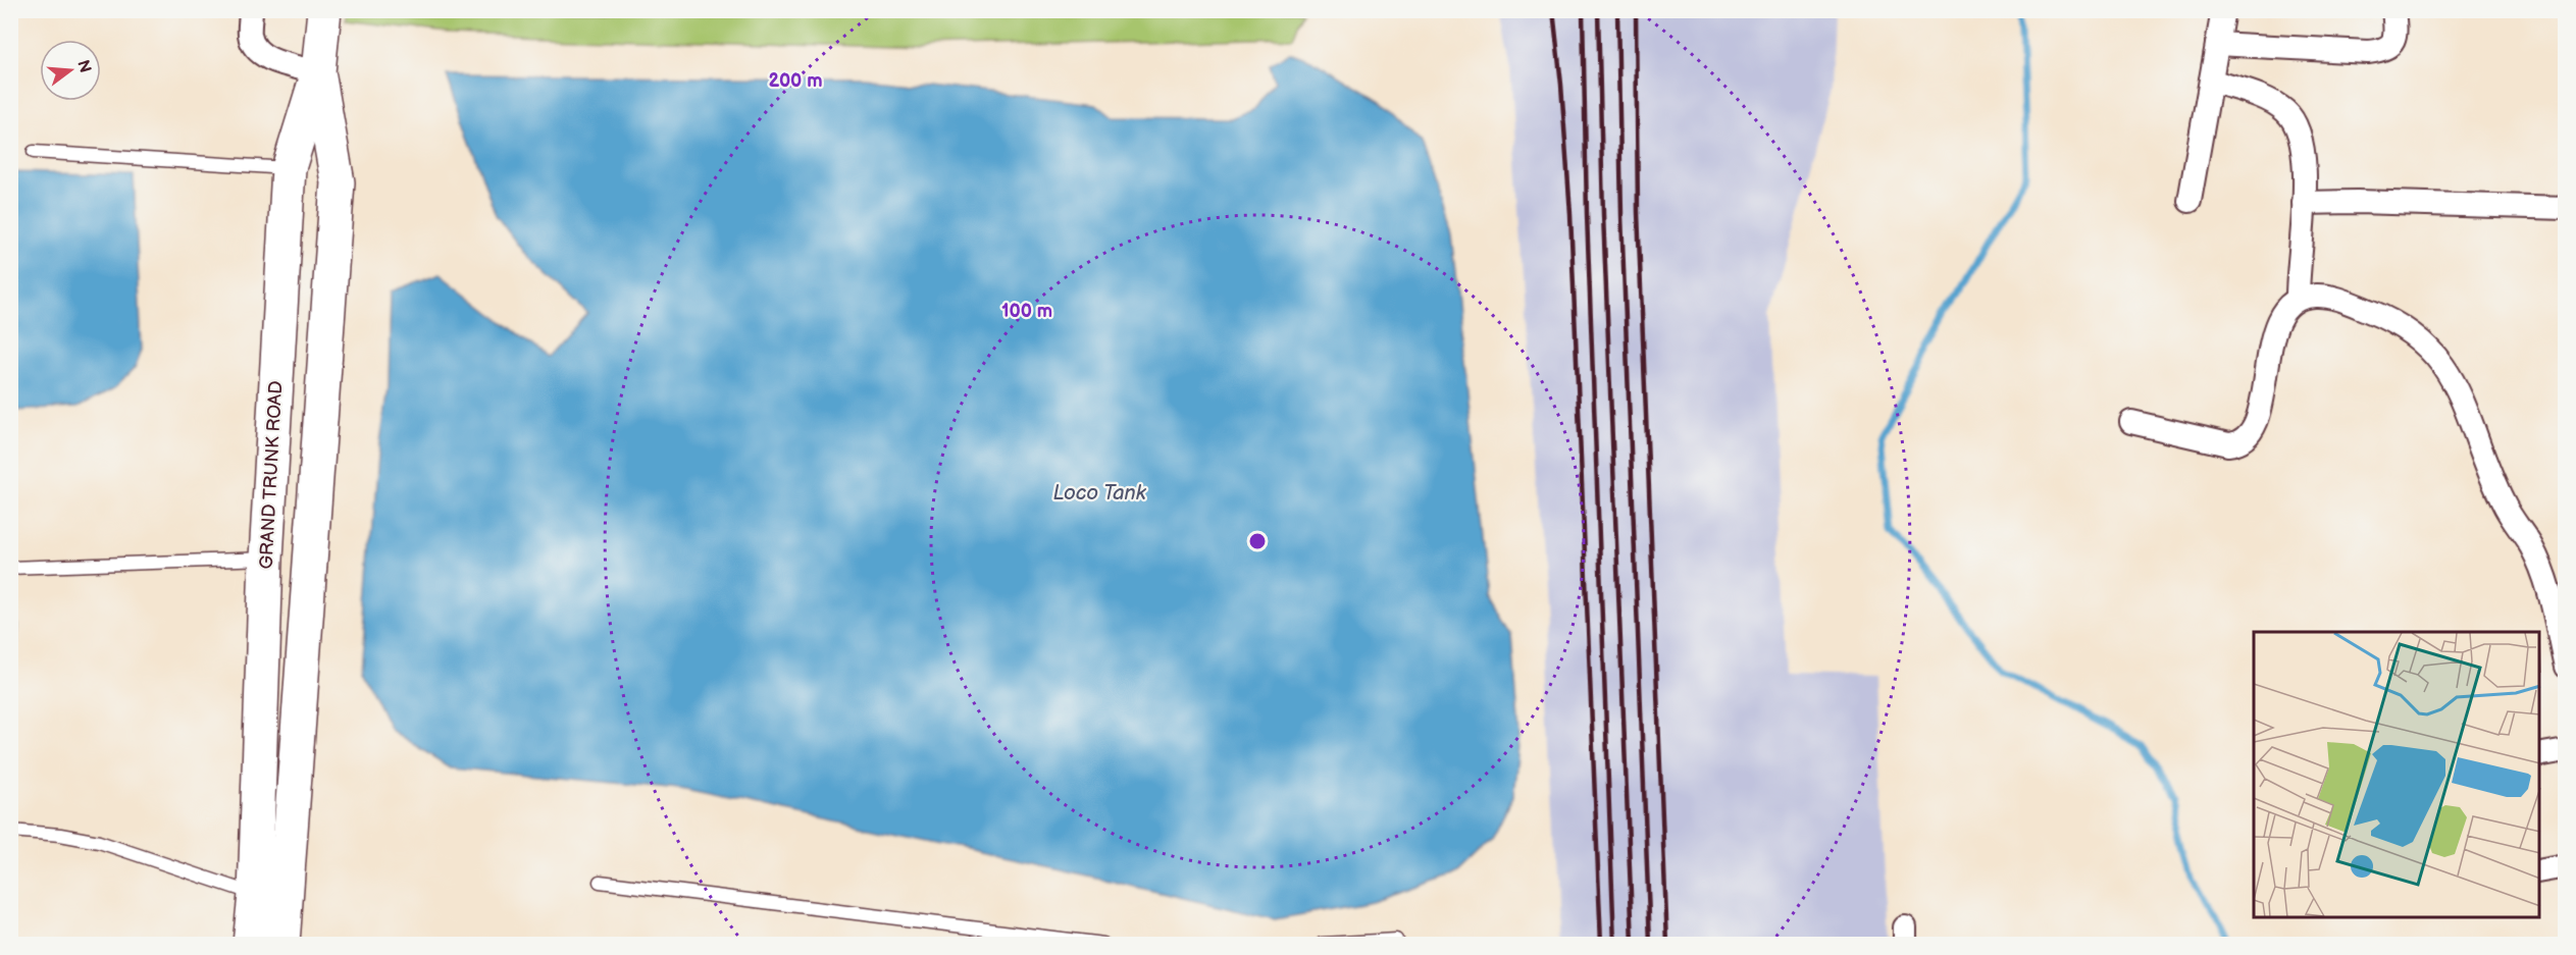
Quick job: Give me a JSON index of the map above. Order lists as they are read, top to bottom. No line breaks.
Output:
{"streets":{"main road":["GRAND TRUNK ROAD"]},"water":["Loco Tank"],"north":"right","rings":["200 m","100 m"]}
